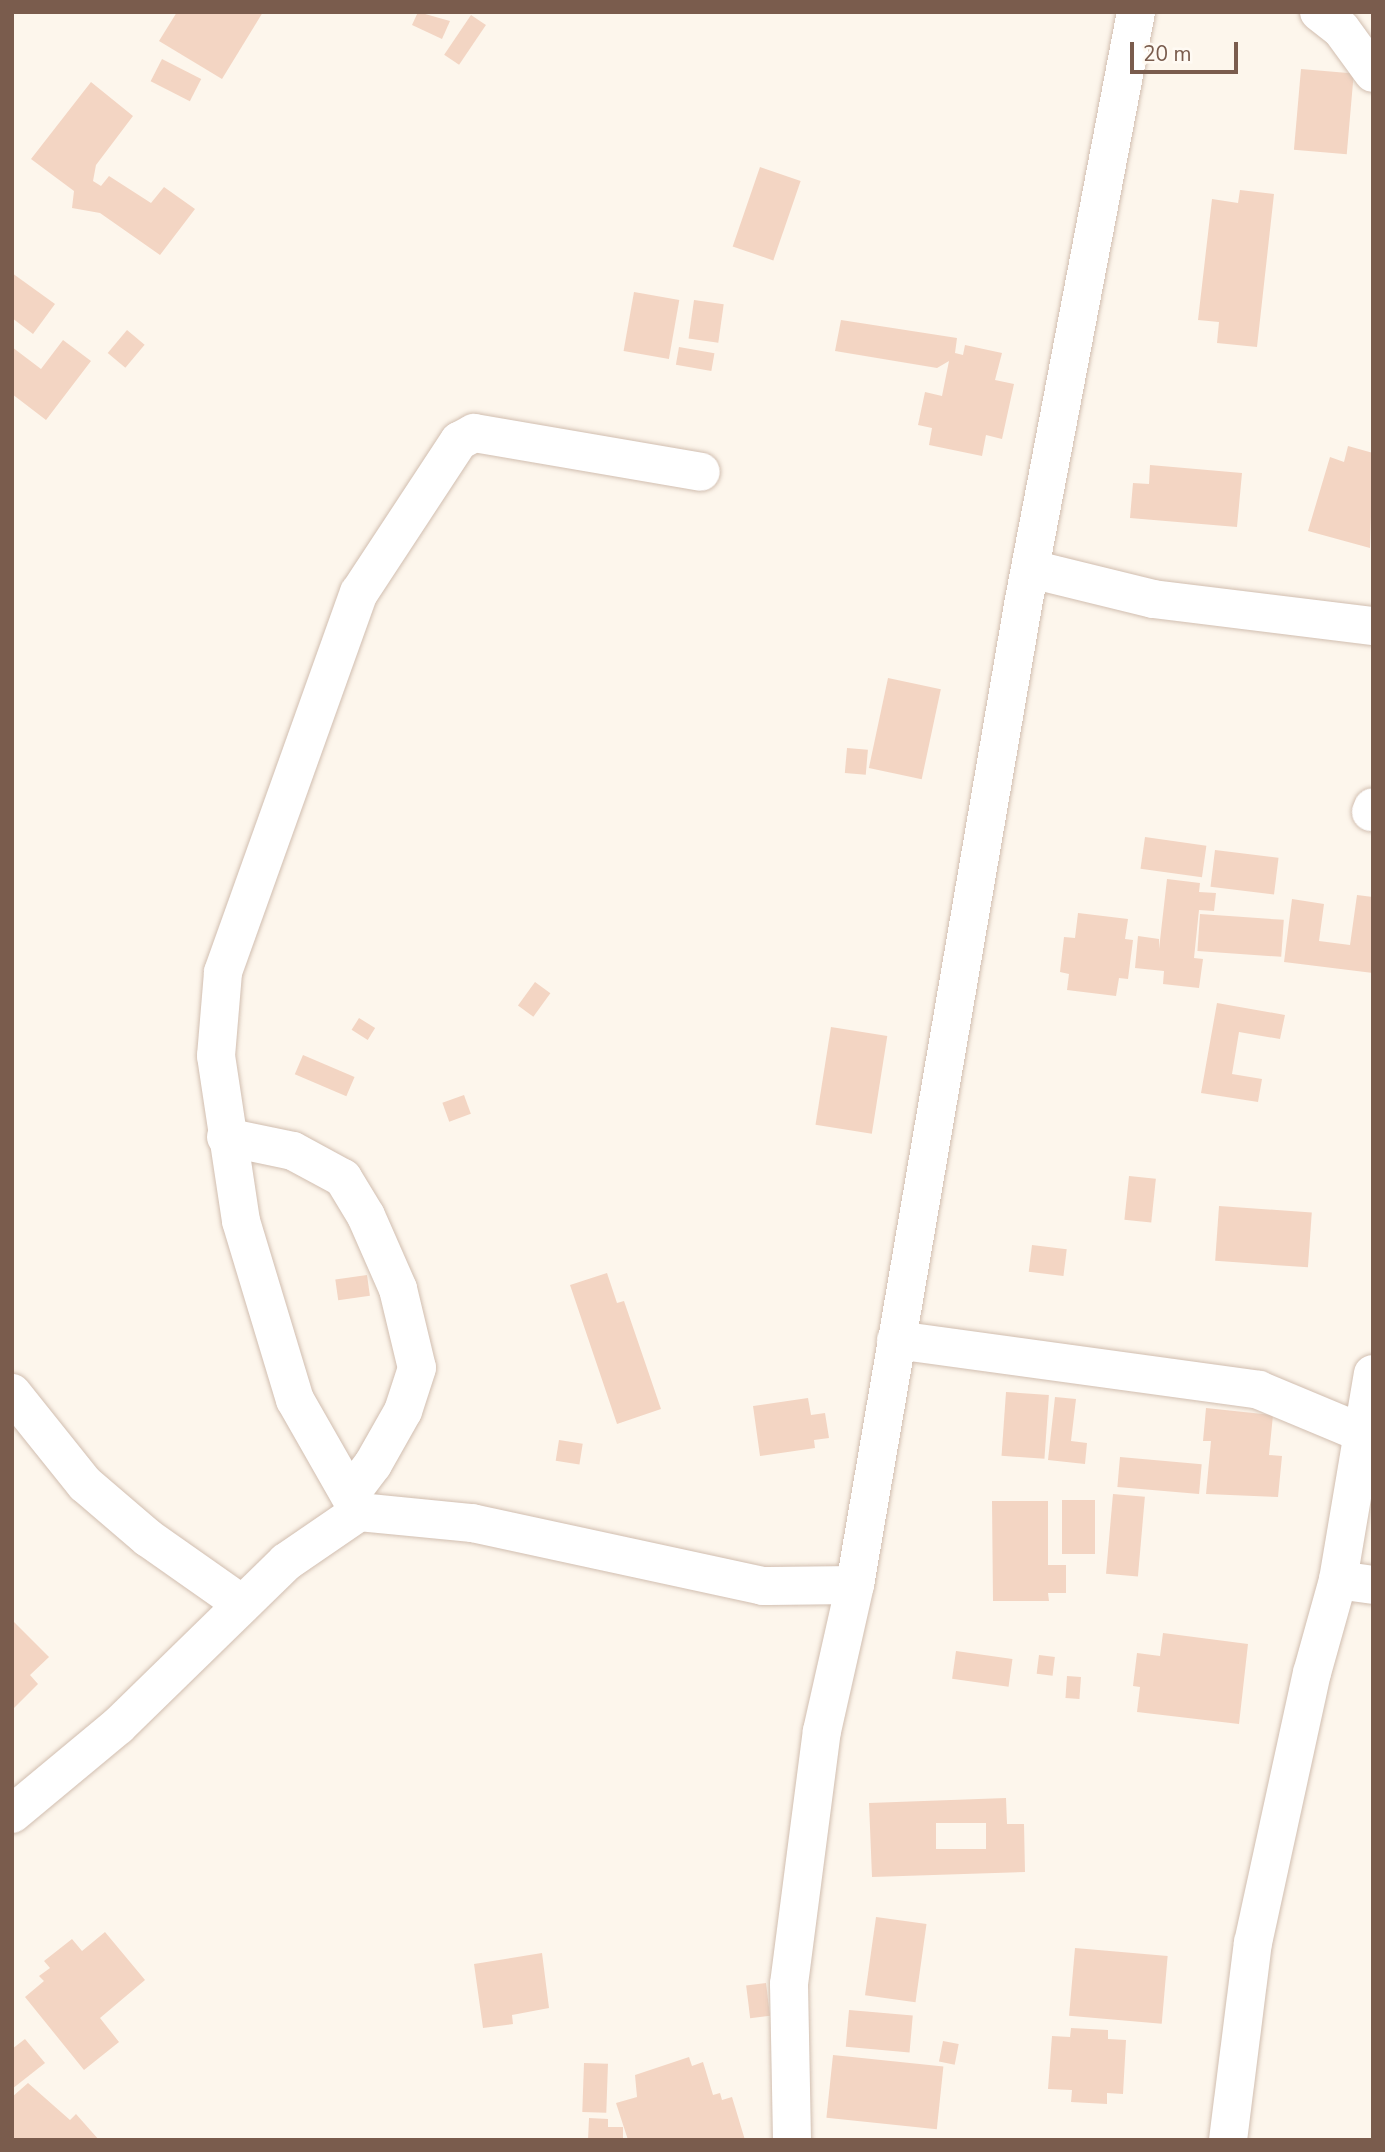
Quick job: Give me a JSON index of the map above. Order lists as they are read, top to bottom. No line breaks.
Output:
{"scale_bar":"20 m"}
